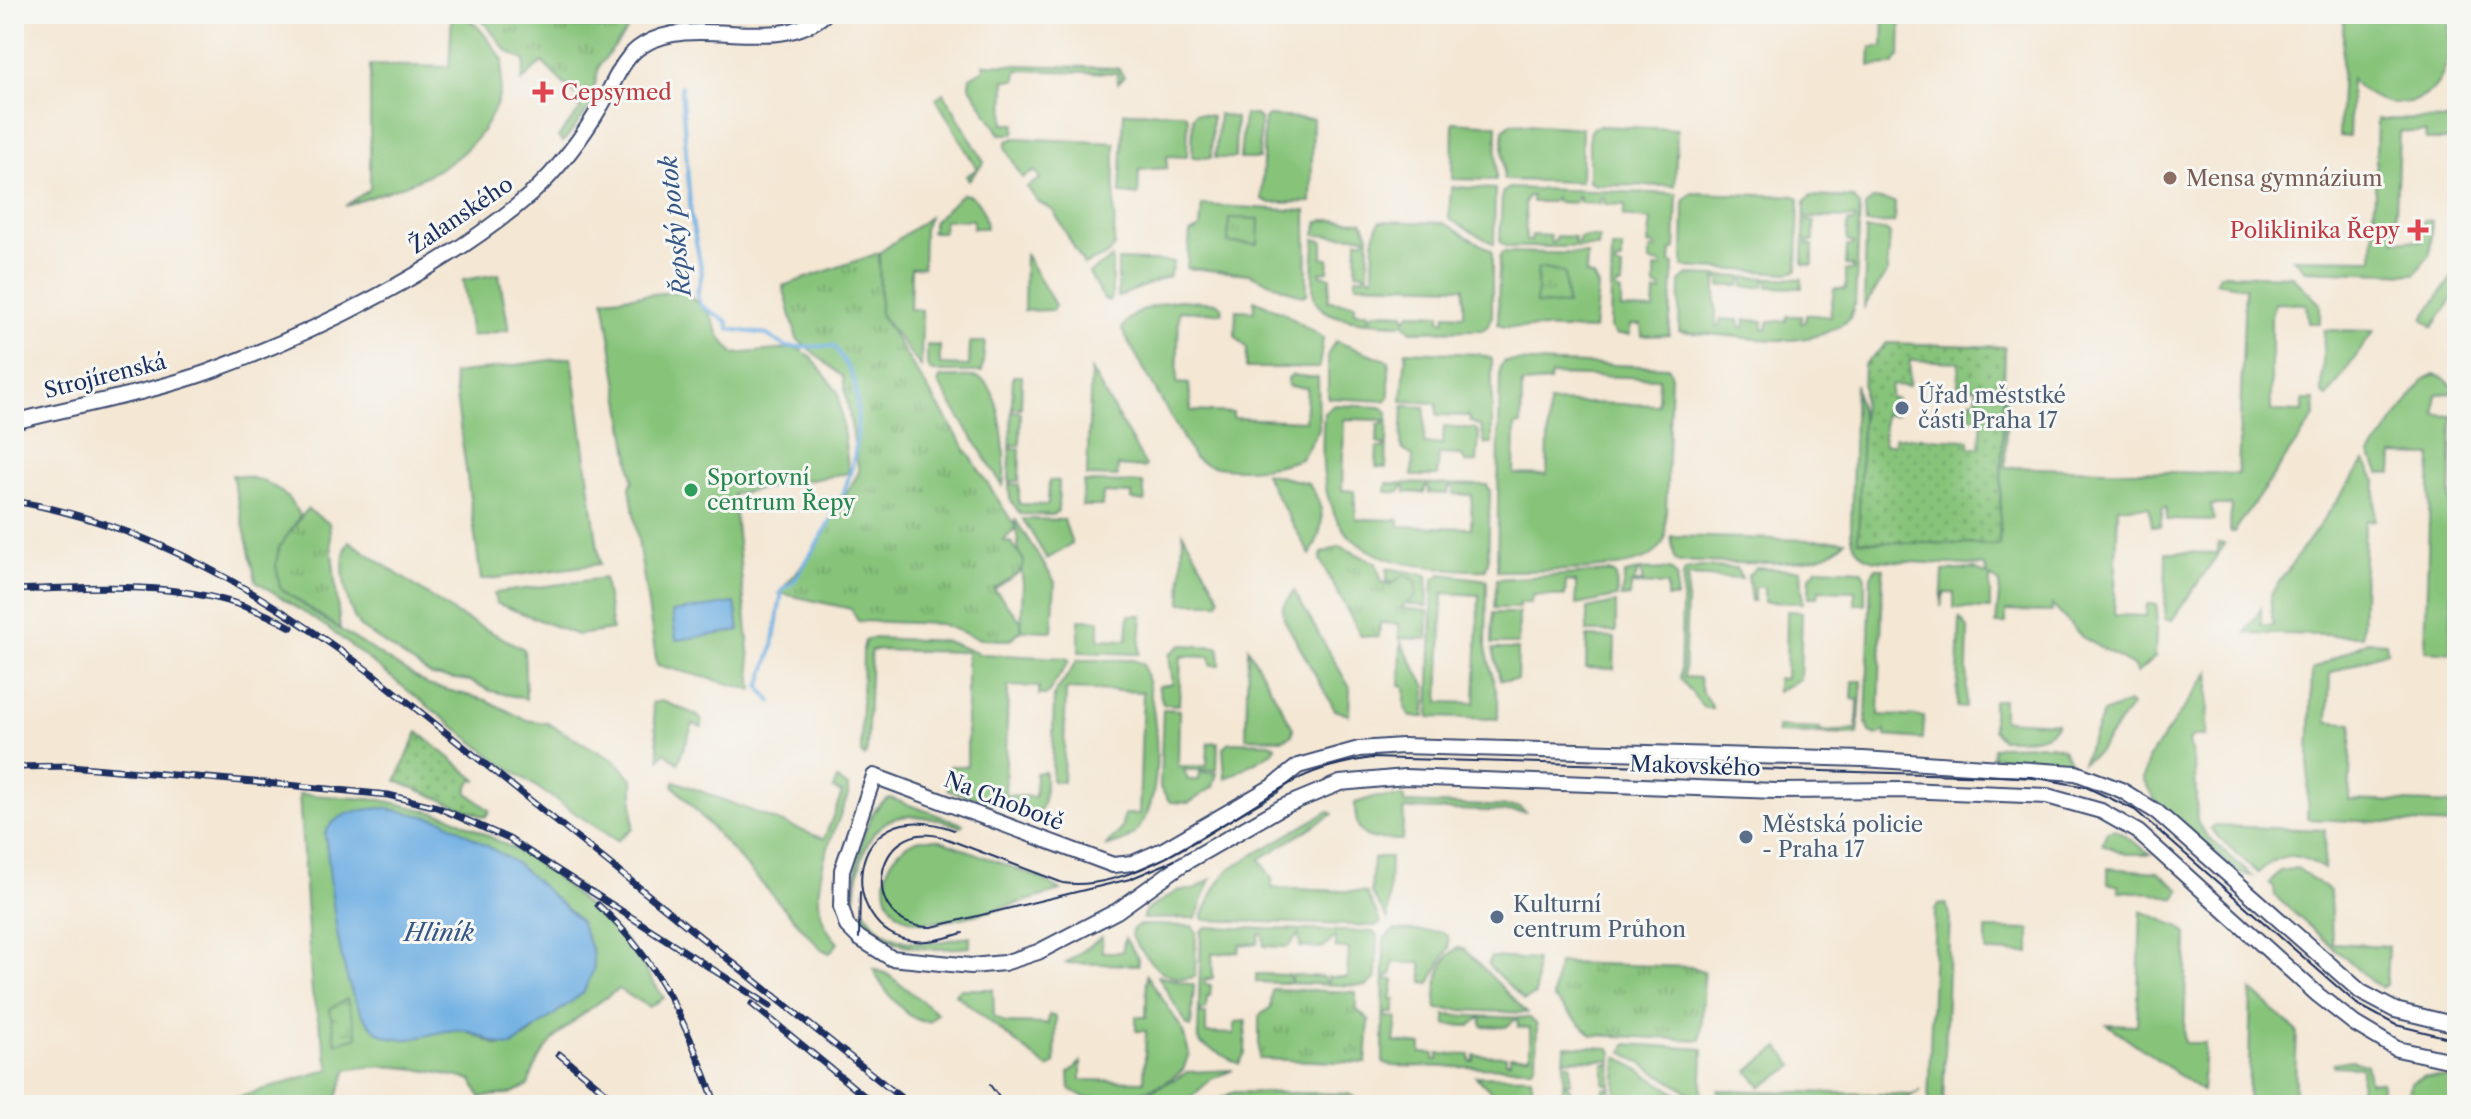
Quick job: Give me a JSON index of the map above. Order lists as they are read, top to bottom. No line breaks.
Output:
{"streets":{"street":["Žalanského","Strojírenská","Makovského","Na Chobotě"]},"crossings":[["Žalanského","Strojírenská"],["Makovského","Na Chobotě"]],"water":["Řepský potok","Hliník"],"places":{"health":["Cepsymed","Poliklinika Řepy"],"other":["Mensa gymnázium","Úřad měststké části Praha 17","Sportovní centrum Řepy","Městská policie - Praha 17","Kulturní centrum Průhon"]}}
